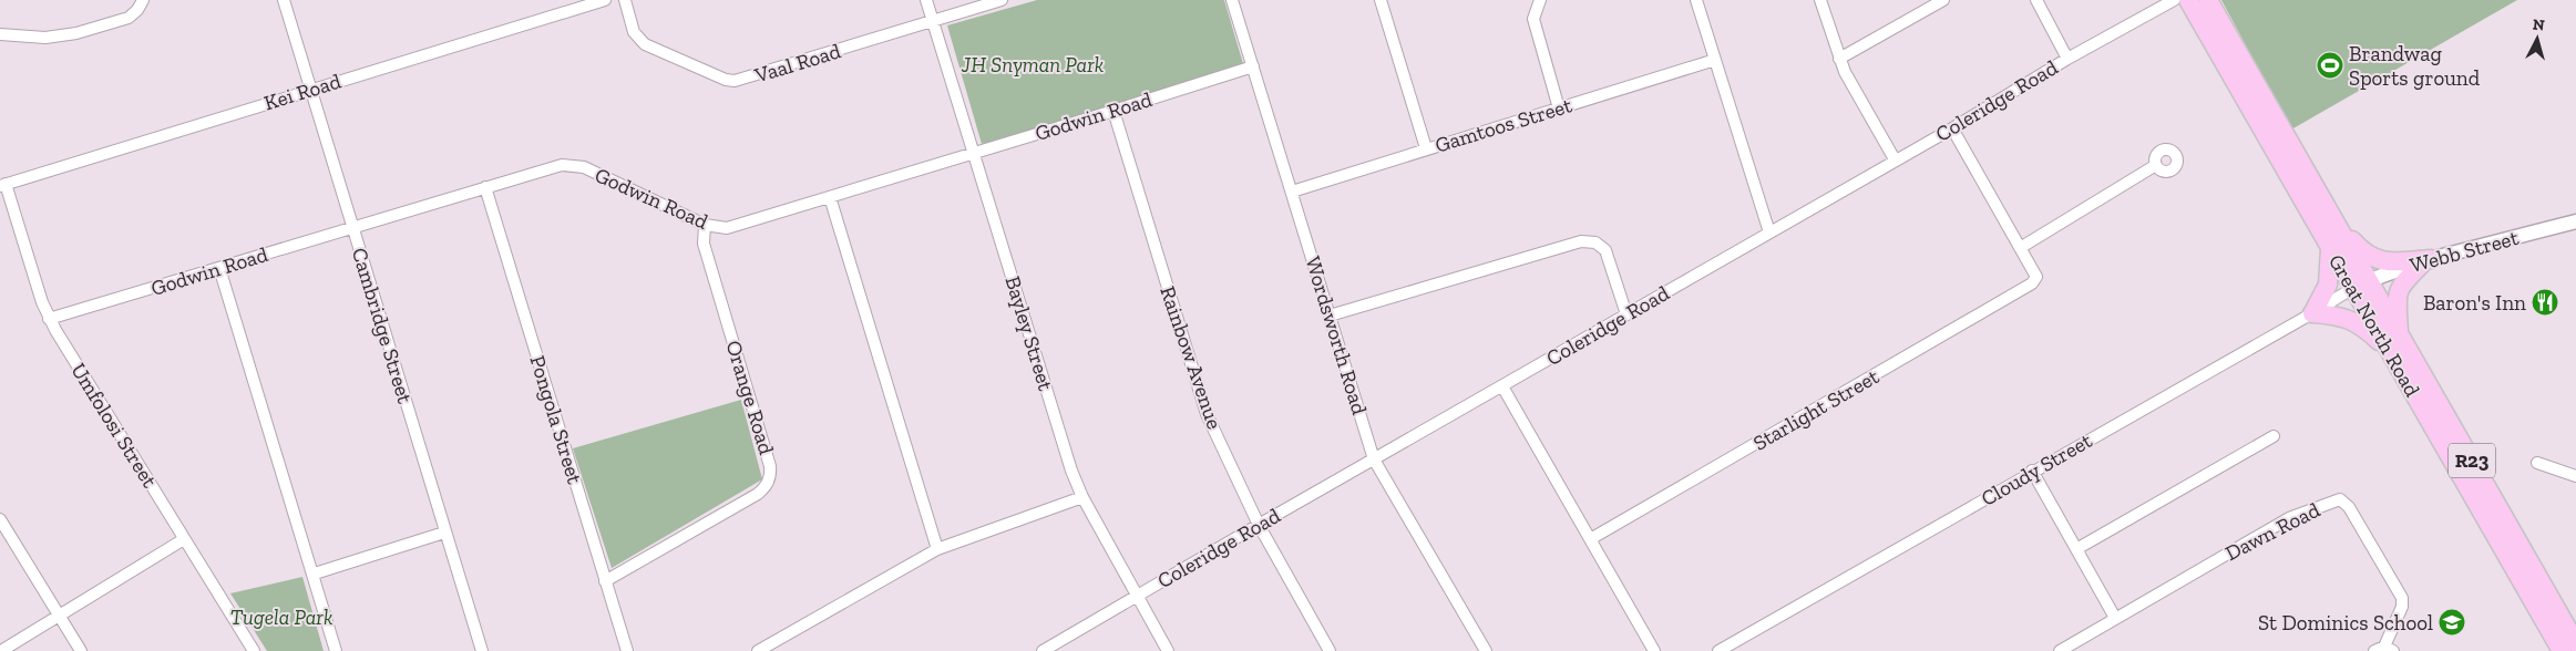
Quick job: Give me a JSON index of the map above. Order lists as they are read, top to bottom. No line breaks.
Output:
{"streets":{"main road":["Great North Road","R23"],"street":["Vaal Road","Kei Road","Coleridge Road","Godwin Road","Gamtoos Street","Webb Street","Cambridge Street","Bayley Street","Wordsworth Road","Rainbow Avenue","Orange Road","Starlight Street","Pongola Street","Umfolosi Street","Cloudy Street","Dawn Road"]},"crossings":[["Vaal Road","Bayley Street"],["Kei Road","Cambridge Street"],["Kei Road","Umfolosi Street"],["Coleridge Road","Bayley Street"],["Coleridge Road","Wordsworth Road"],["Coleridge Road","Rainbow Avenue"],["Godwin Road","Cambridge Street"],["Godwin Road","Bayley Street"],["Godwin Road","Wordsworth Road"],["Godwin Road","Rainbow Avenue"],["Godwin Road","Orange Road"],["Godwin Road","Pongola Street"],["Godwin Road","Umfolosi Street"],["Gamtoos Street","Wordsworth Road"],["Webb Street","Great North Road"],["Webb Street","Cloudy Street"],["Great North Road","Cloudy Street"],["Orange Road","Pongola Street"]],"parks":["JH Snyman Park","Tugela Park"],"places":{"sports":["Brandwag Sports ground"],"restaurant":["Baron's Inn"],"school or university":["St Dominics School"]},"north":"top"}
